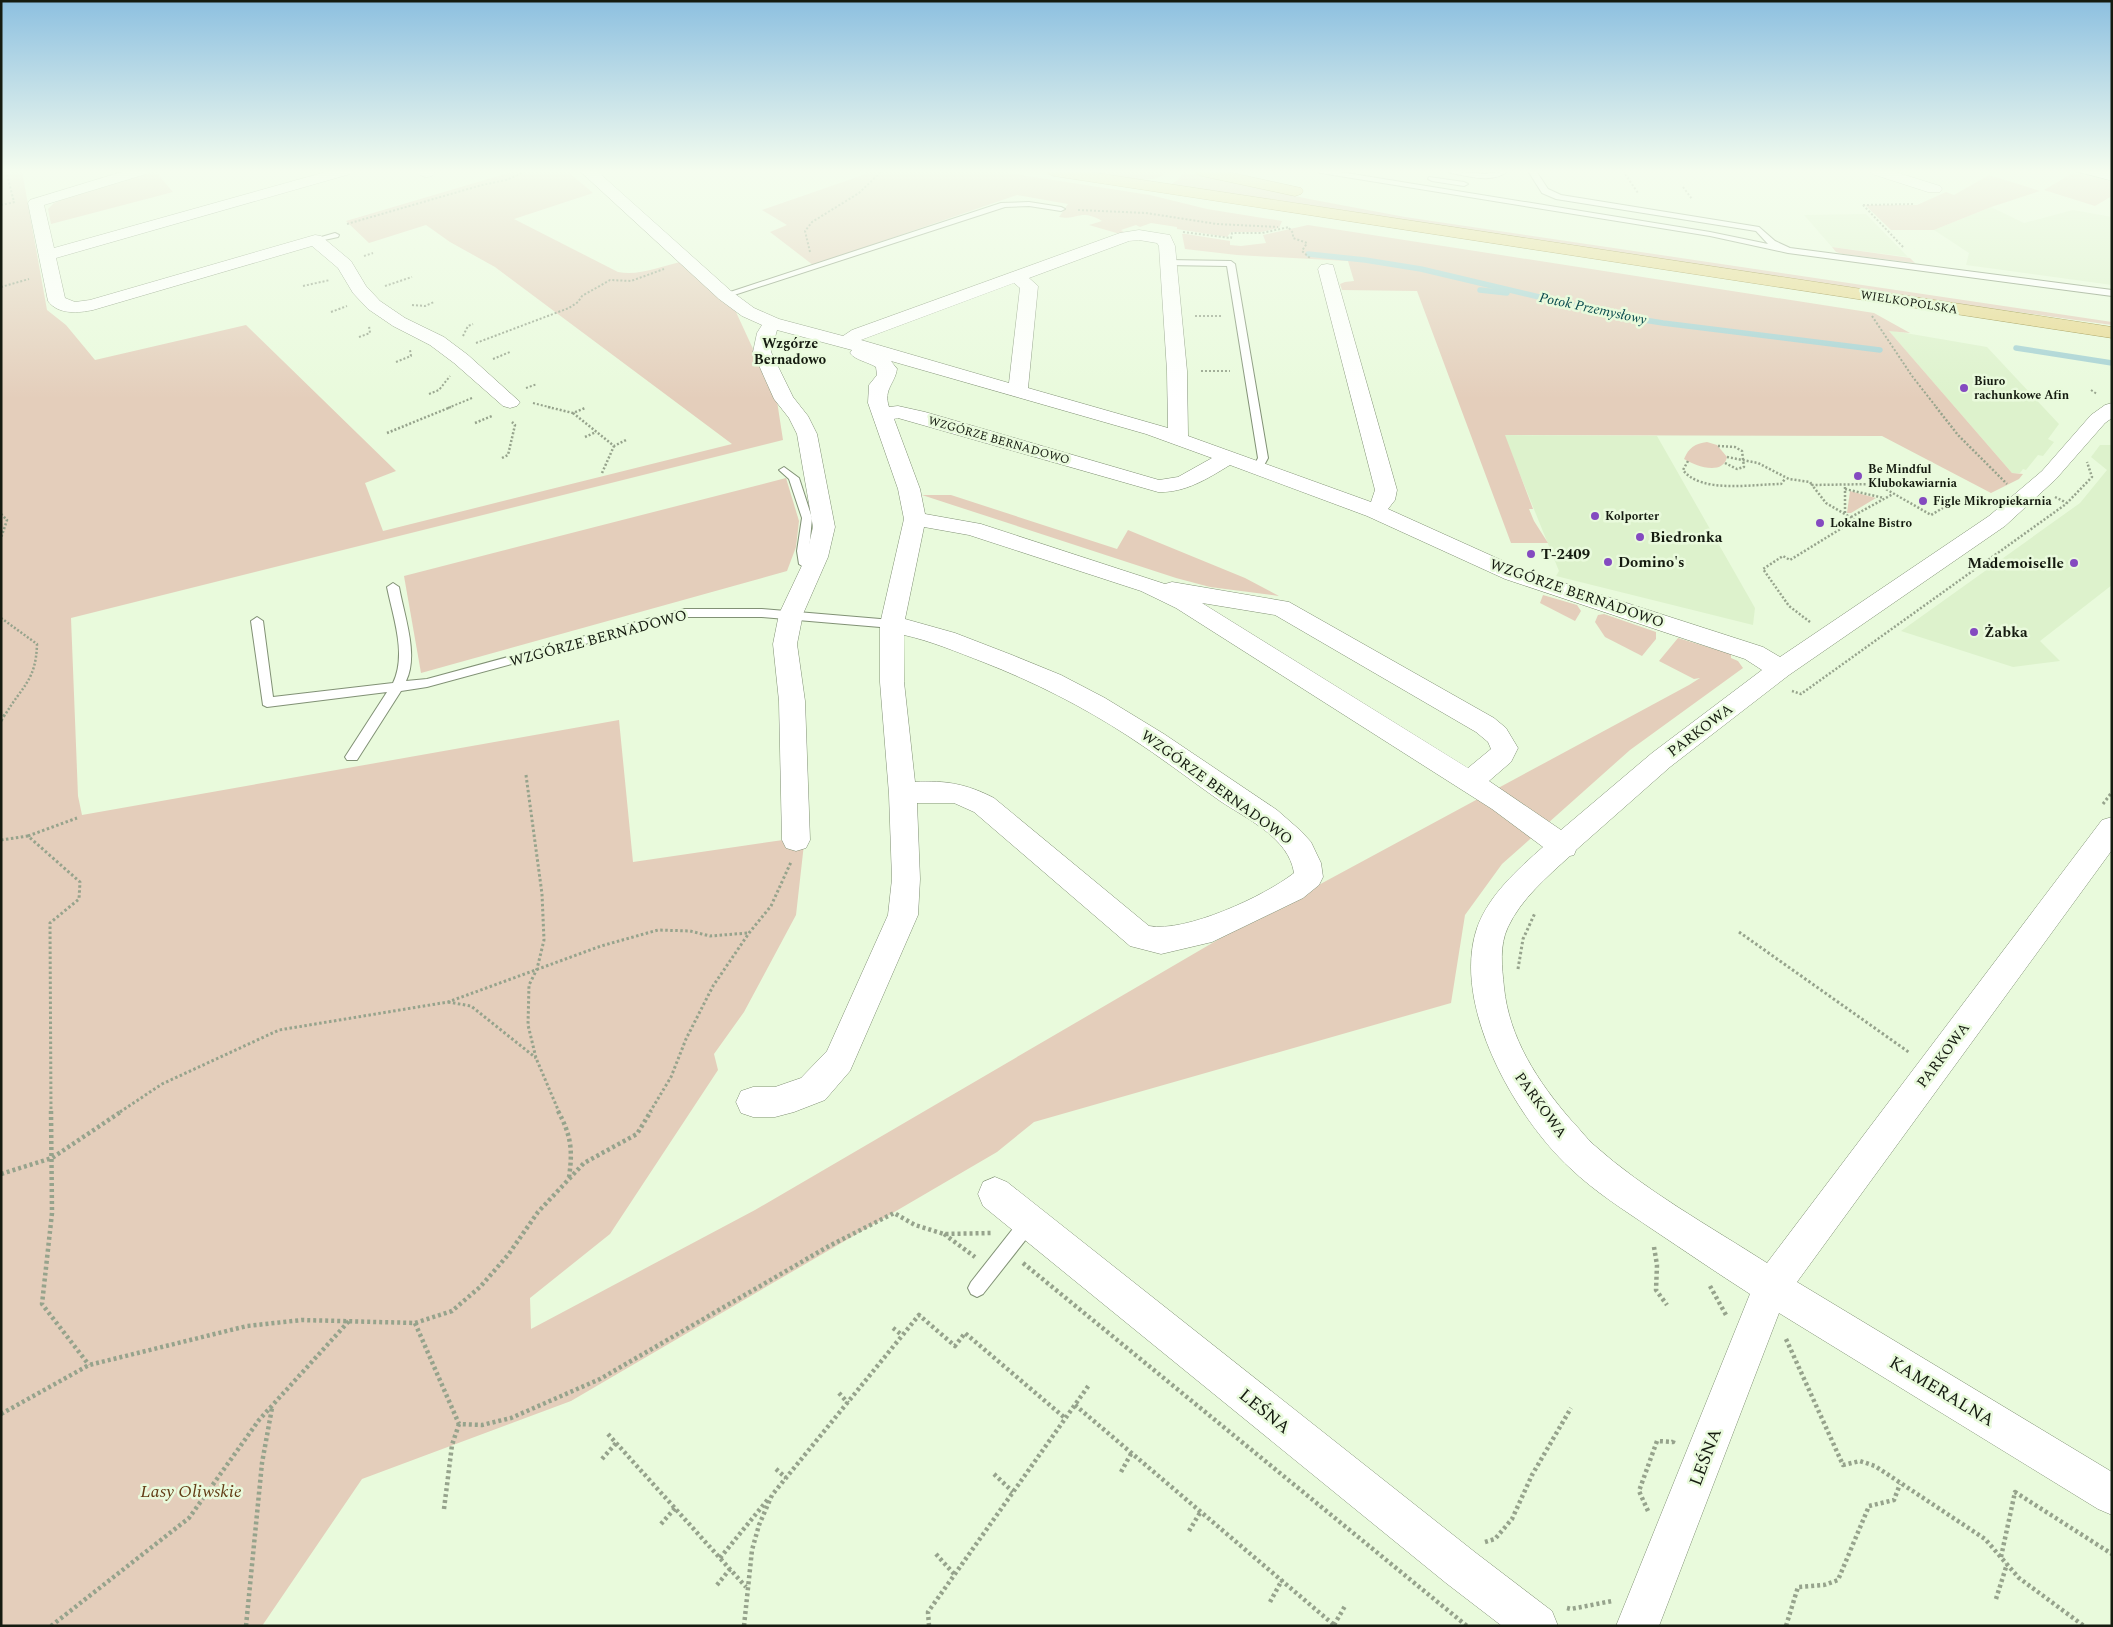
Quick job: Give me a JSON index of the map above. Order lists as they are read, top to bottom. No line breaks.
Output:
{"streets":{"main road":["WIELKOPOLSKA"],"street":["WZGÓRZE BERNADOWO","PARKOWA","KAMERALNA","LEŚNA"]},"crossings":[["WZGÓRZE BERNADOWO","PARKOWA"],["PARKOWA","KAMERALNA"],["PARKOWA","LEŚNA"],["KAMERALNA","LEŚNA"]],"districts":["Wzgórze Bernadowo"],"water":["Potok Przemysłowy"],"parks":["Lasy Oliwskie"],"places":["Biuro rachunkowe Afin","Be Mindful Klubokawiarnia","Figle Mikropiekarnia","Kolporter","Lokalne Bistro","Biedronka","T-2409","Domino's","Mademoiselle","Żabka"]}
